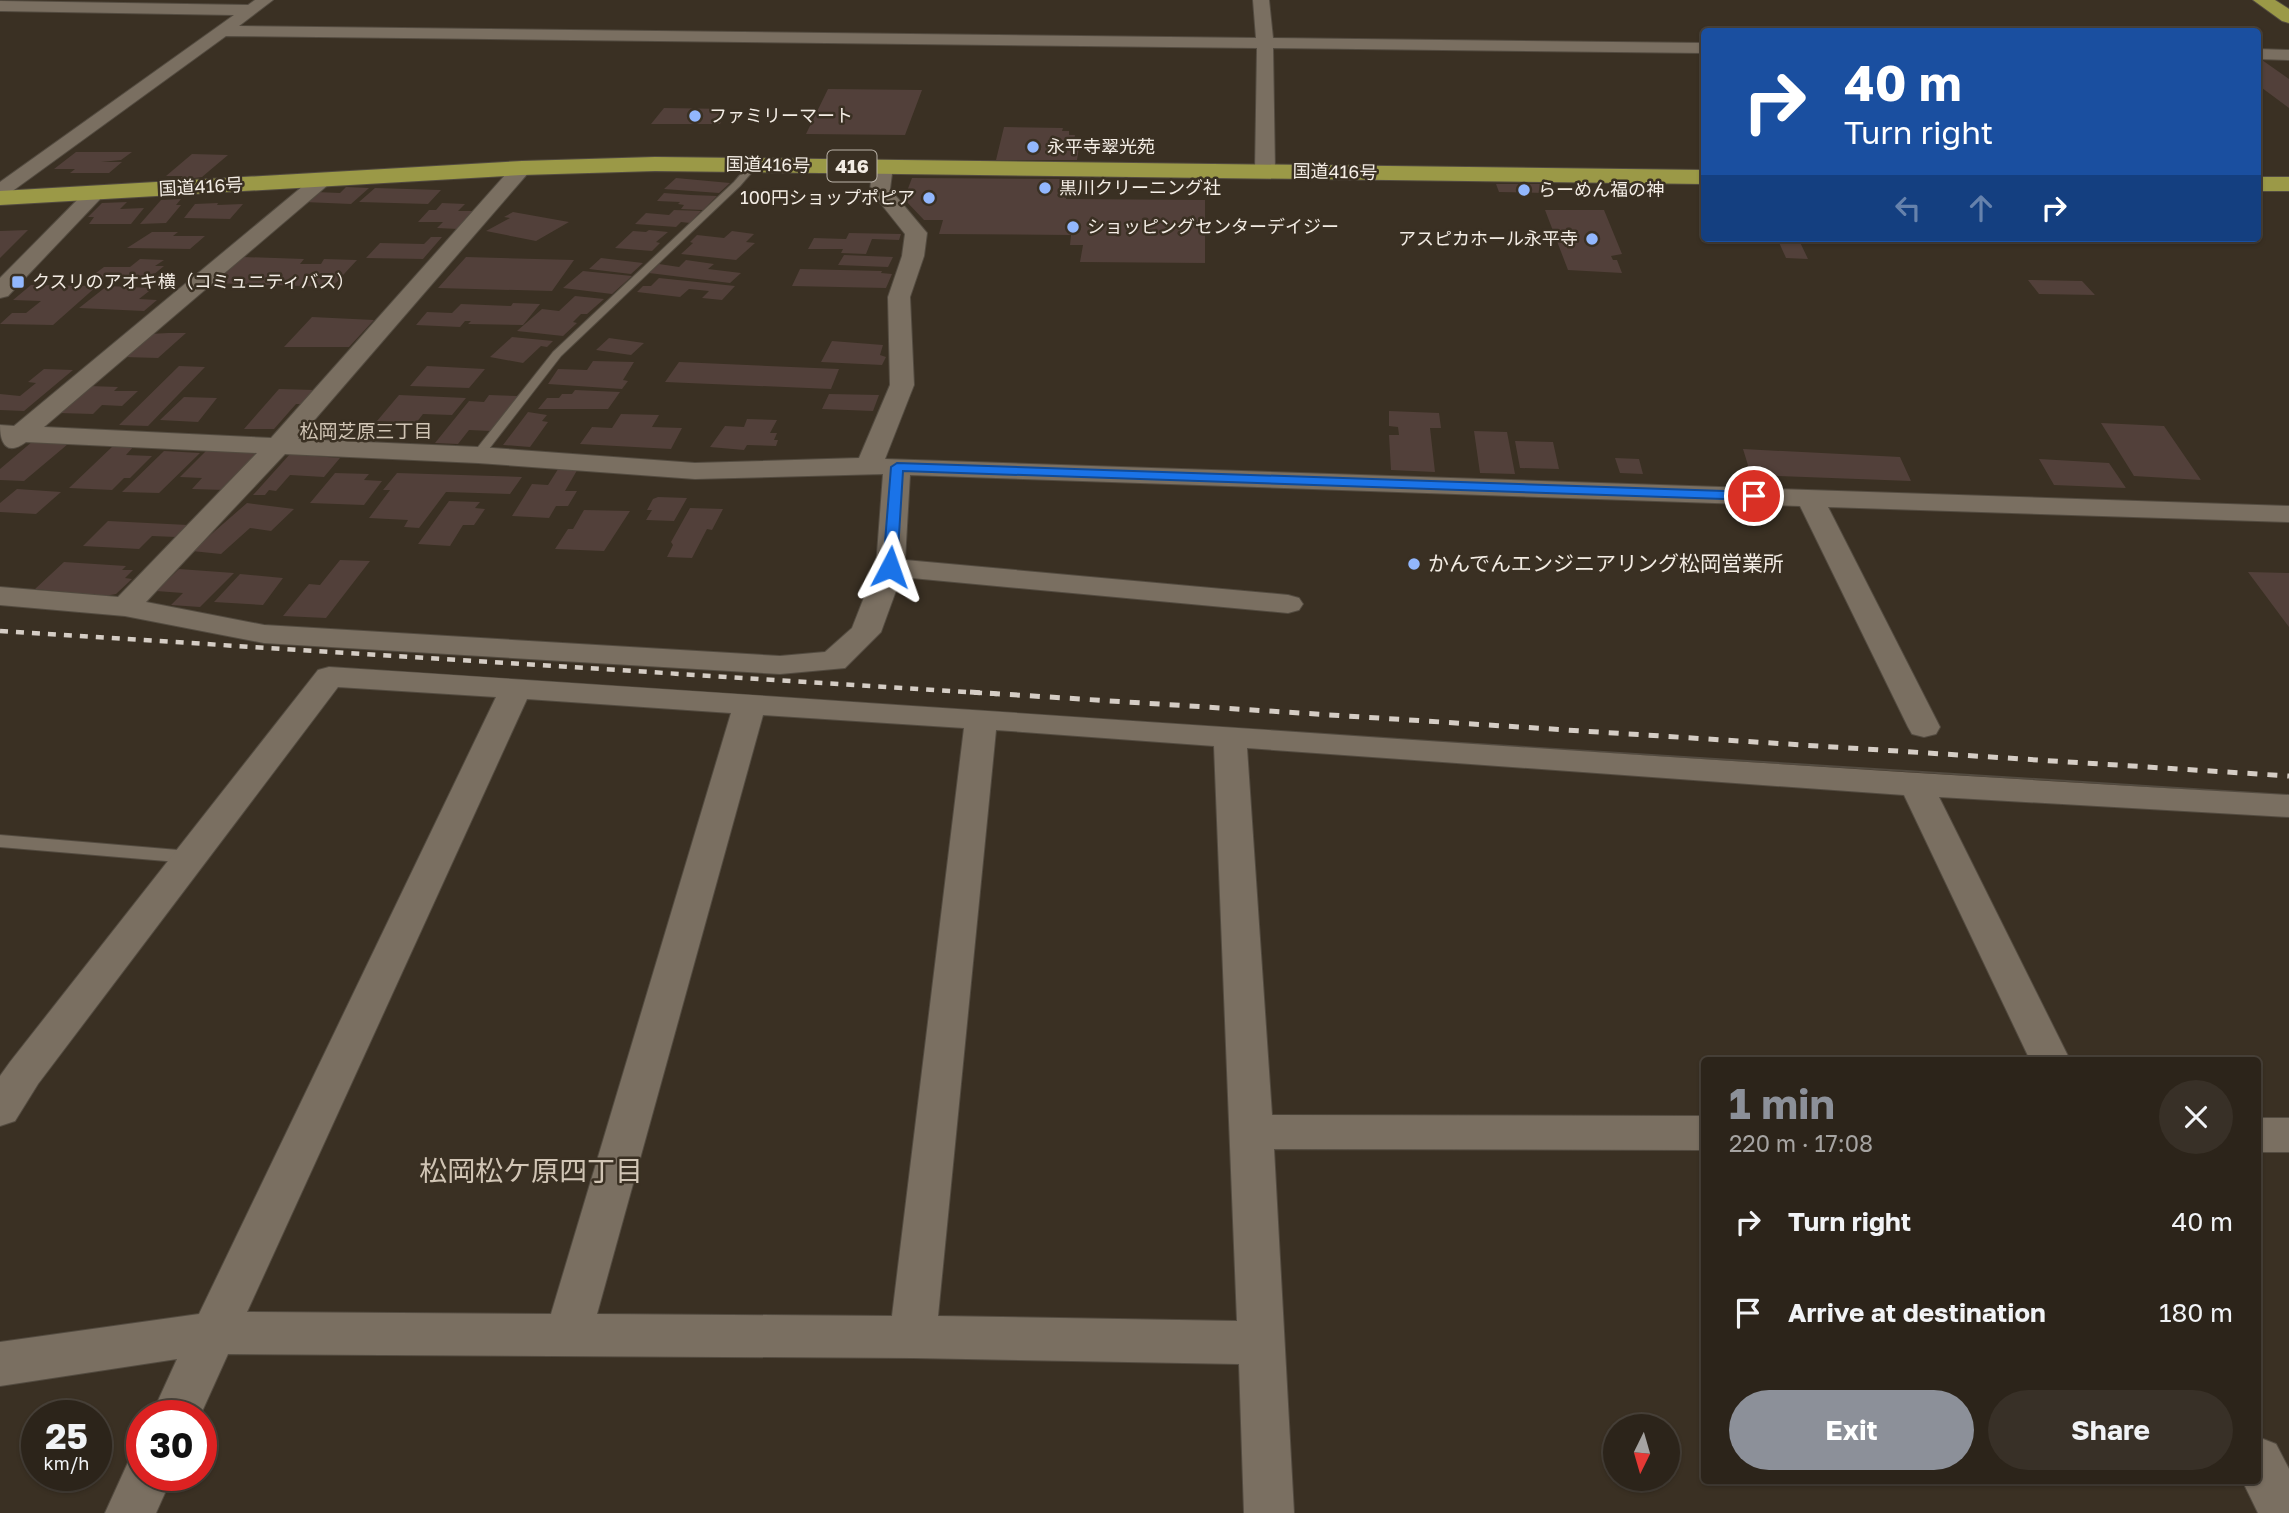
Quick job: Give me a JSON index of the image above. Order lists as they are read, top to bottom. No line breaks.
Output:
{"streets":{"highway":["国道416号","416"]},"districts":["松岡芝原三丁目","松岡松ケ原四丁目"],"places":{"other":["ファミリーマート","永平寺翠光苑","黒川クリーニング社","らーめん福の神","100円ショップポピア","ショッピングセンターデイジー","アスピカホール永平寺","かんでんエンジニアリング松岡営業所"],"transit":["クスリのアオキ横（コミュニティバス）"]},"north":"bottom","page":{"turn":["40 m","Turn right"],"heading":["1 min","220 m · 17:08"],"list":[{"name":"Turn right","value":"40 m"},{"name":"Arrive at destination","value":"180 m"}],"buttons":["Exit","Share"],"speed":"25 km/h","limit":"30"}}
